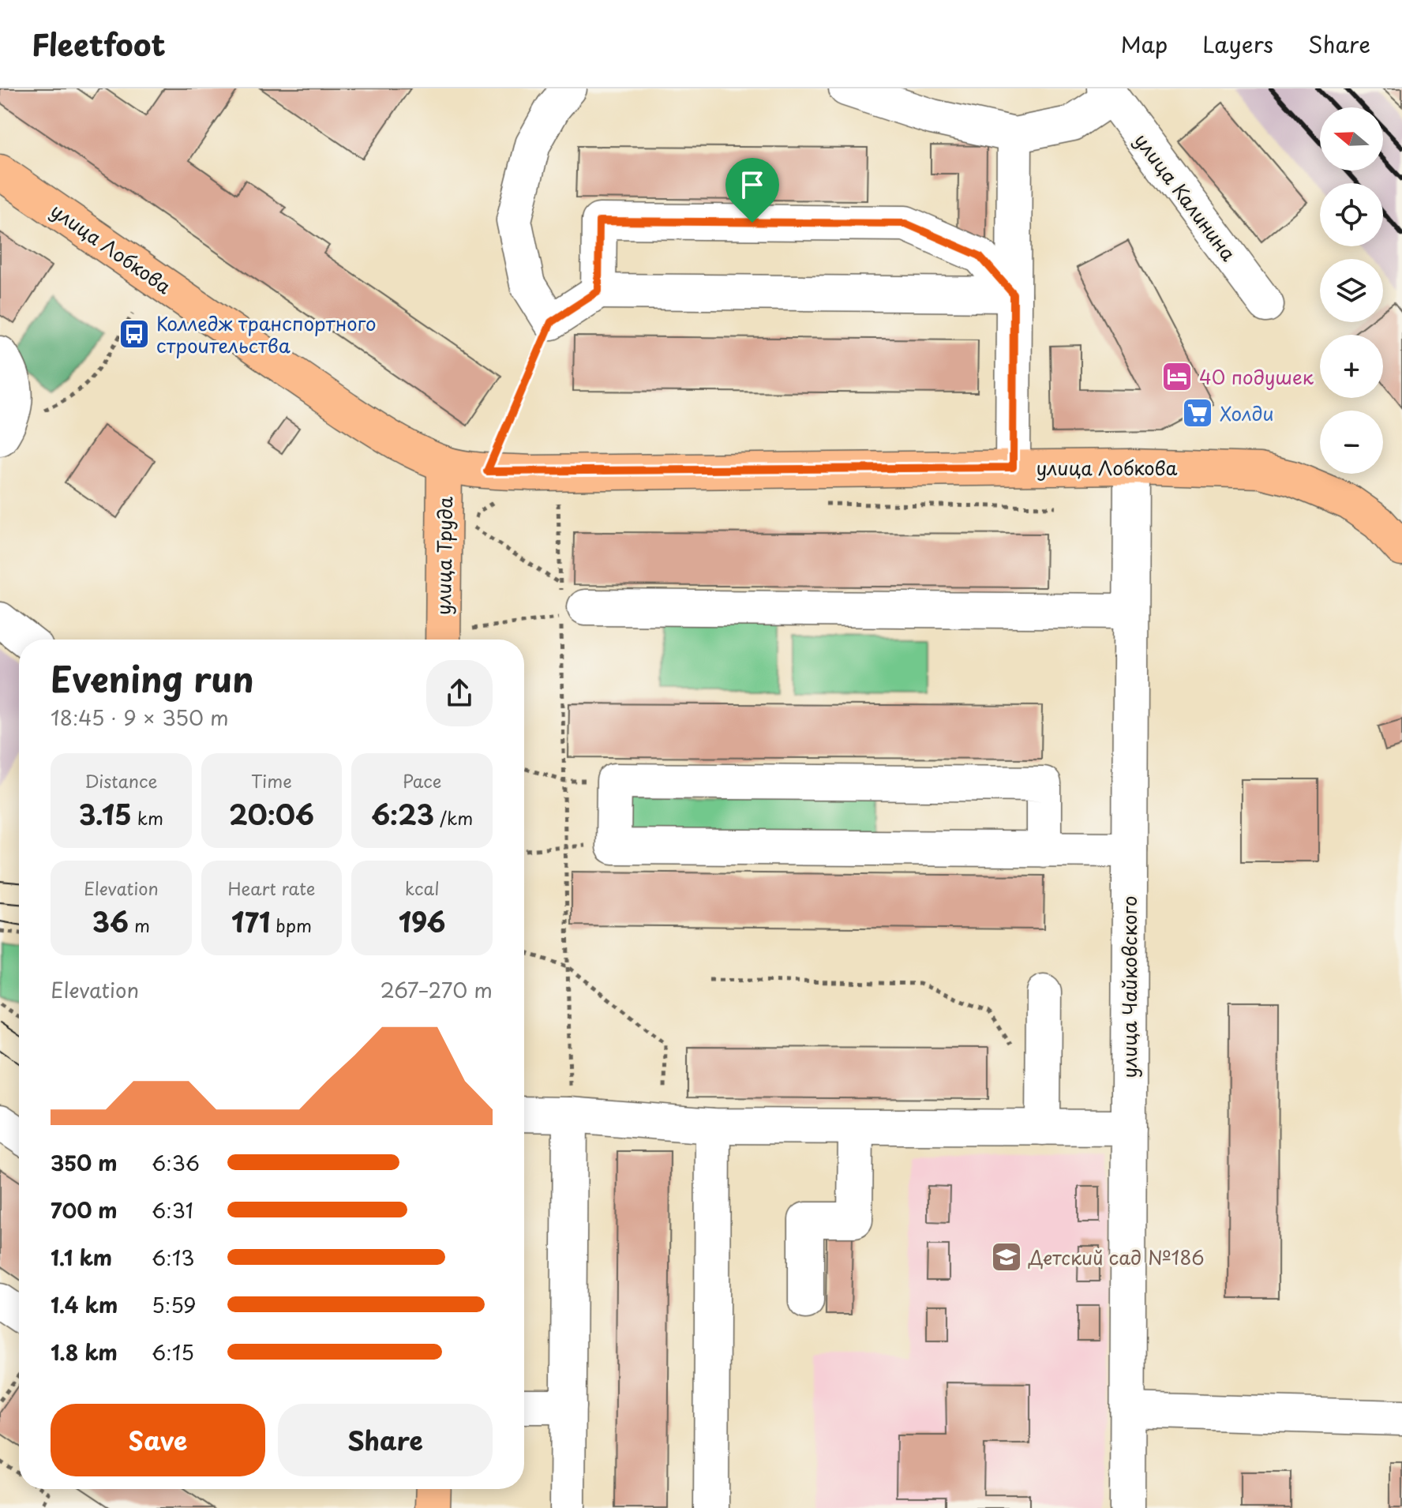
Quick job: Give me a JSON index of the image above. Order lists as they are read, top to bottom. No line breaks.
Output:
{"streets":{"main road":["улица Лобкова","улица Труда"],"street":["улица Калинина","улица Чайковского"]},"crossings":[["улица Лобкова","улица Труда"],["улица Лобкова","улица Чайковского"]],"places":{"bus stop":["Колледж транспортного строительства"],"hotel":["40 подушек"],"supermarket":["Холди"],"school or university":["Детский сад №186"]},"north":"left","page":{"header":"Fleetfoot","nav":["Map","Layers","Share"],"map_buttons":["+","−"],"heading":["Evening run","18:45 · 9 × 350 m"],"stats":[["Distance","3.15 km"],["Time","20:06"],["Pace","6:23 /km"],["Elevation","36 m"],["Heart rate","171 bpm"],["kcal","196"]],"chart":["Elevation","267–270 m"],"list":[{"name":"350 m","note":"6:36"},{"name":"700 m","note":"6:31"},{"name":"1.1 km","note":"6:13"},{"name":"1.4 km","note":"5:59"},{"name":"1.8 km","note":"6:15"}],"buttons":["Save","Share"]}}
